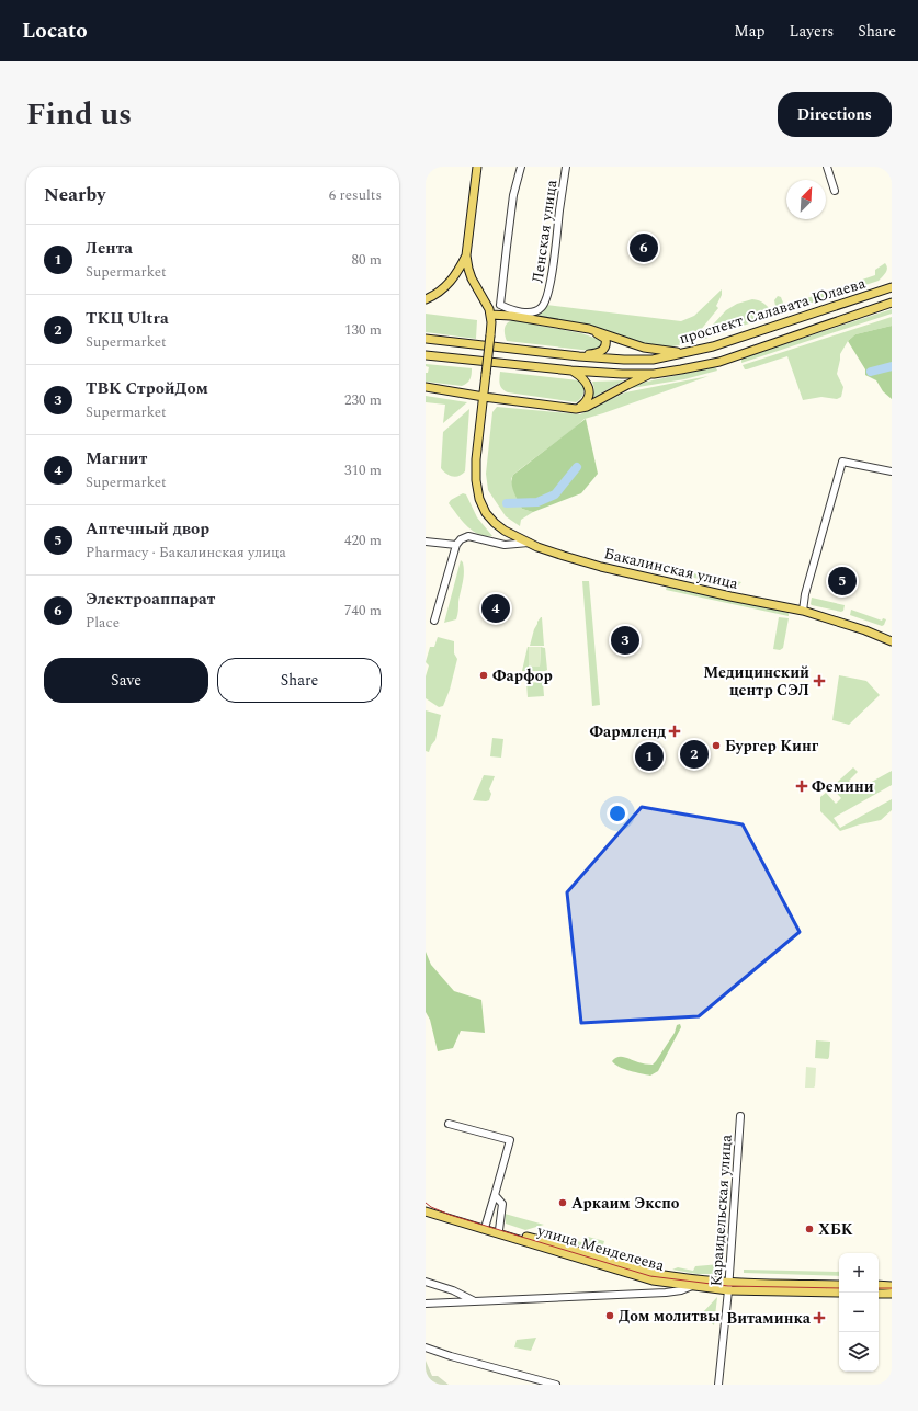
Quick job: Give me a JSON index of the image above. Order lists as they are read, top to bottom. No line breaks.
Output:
{"streets":{"main road":["проспект Салавата Юлаева","Бакалинская улица","улица Менделеева"],"street":["Ленская улица","Караидельская улица"]},"crossings":[["Караидельская улица","улица Менделеева"]],"places":{"other":["Фарфор","Бургер Кинг","Аркаим Экспо","ХБК","Дом молитвы"],"health":["Медицинский центр СЭЛ","Фармленд","Фемини","Витаминка"]},"north":"top right","page":{"header":"Locato","nav":["Map","Layers","Share"],"title":"Find us","buttons":["Directions",["Save","Share"]],"heading":["Nearby","6 results"],"list":[{"mark":"1","name":"Лента","note":"Supermarket","value":"80 m"},{"mark":"2","name":"ТКЦ Ultra","note":"Supermarket","value":"130 m"},{"mark":"3","name":"ТВК СтройДом","note":"Supermarket","value":"230 m"},{"mark":"4","name":"Магнит","note":"Supermarket","value":"310 m"},{"mark":"5","name":"Аптечный двор","note":"Pharmacy · Бакалинская улица","value":"420 m"},{"mark":"6","name":"Электроаппарат","note":"Place","value":"740 m"}],"pins":["6","5","4","3","2","1"],"map_buttons":["+","−"]}}
